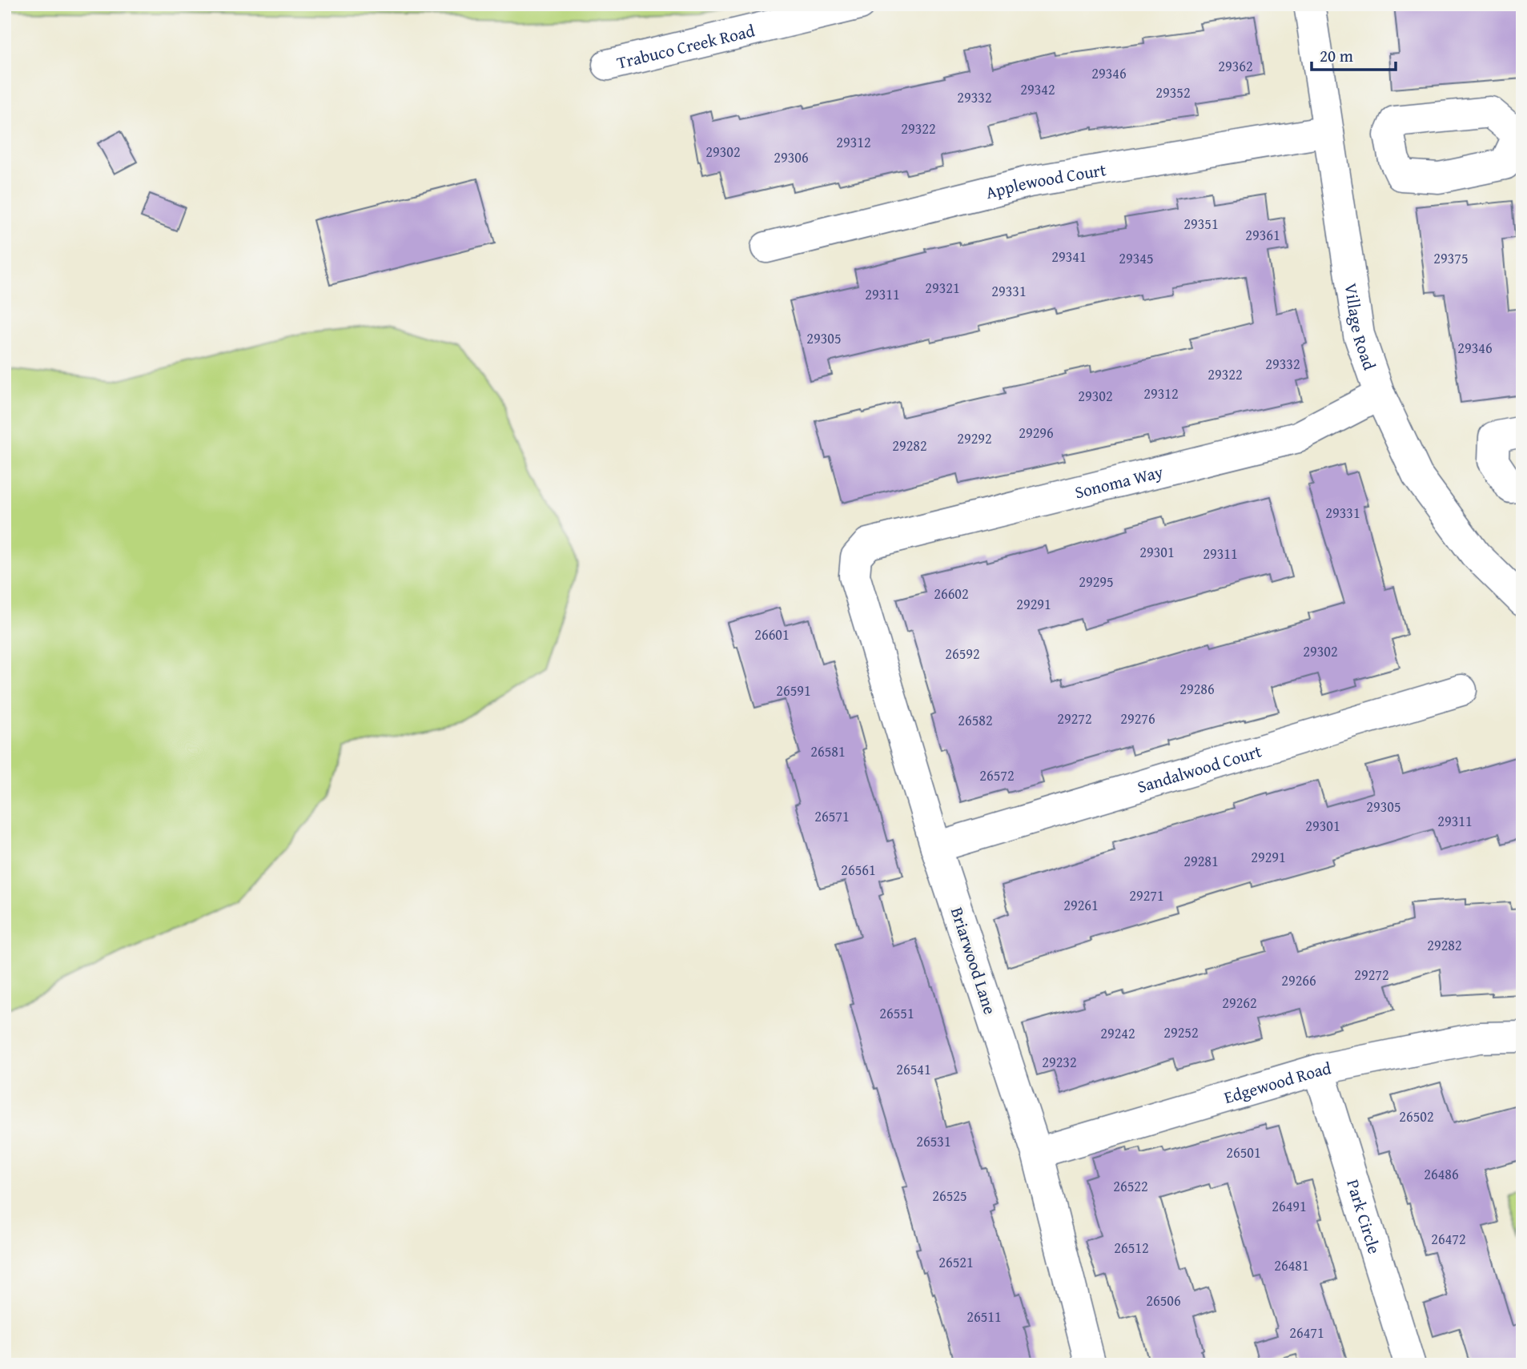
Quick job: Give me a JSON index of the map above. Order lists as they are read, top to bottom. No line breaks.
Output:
{"streets":{"street":["Trabuco Creek Road","Applewood Court","Village Road","Sonoma Way","Sandalwood Court","Briarwood Lane","Edgewood Road","Park Circle"]},"crossings":[["Applewood Court","Village Road"],["Village Road","Sonoma Way"],["Sonoma Way","Briarwood Lane"],["Sandalwood Court","Briarwood Lane"],["Briarwood Lane","Edgewood Road"],["Edgewood Road","Park Circle"]],"house_numbers":["29362","29346","29342","29352","29332","29322","29312","29302","29306","29351","29361","29341","29345","29375","29321","29331","29311","29305","29346","29332","29322","29312","29302","29296","29292","29282","29331","29301","29311","29295","26602","29291","26601","29302","26592","29286","26591","29272","29276","26582","26581","26572","29305","26571","29311","29301","29291","29281","26561","29271","29261","29282","29272","29266","29262","26551","29252","29242","29232","26541","26502","26531","26501","26486","26522","26525","26491","26472","26512","26521","26481","26506","26511","26471"],"scale_bar":"20 m"}
